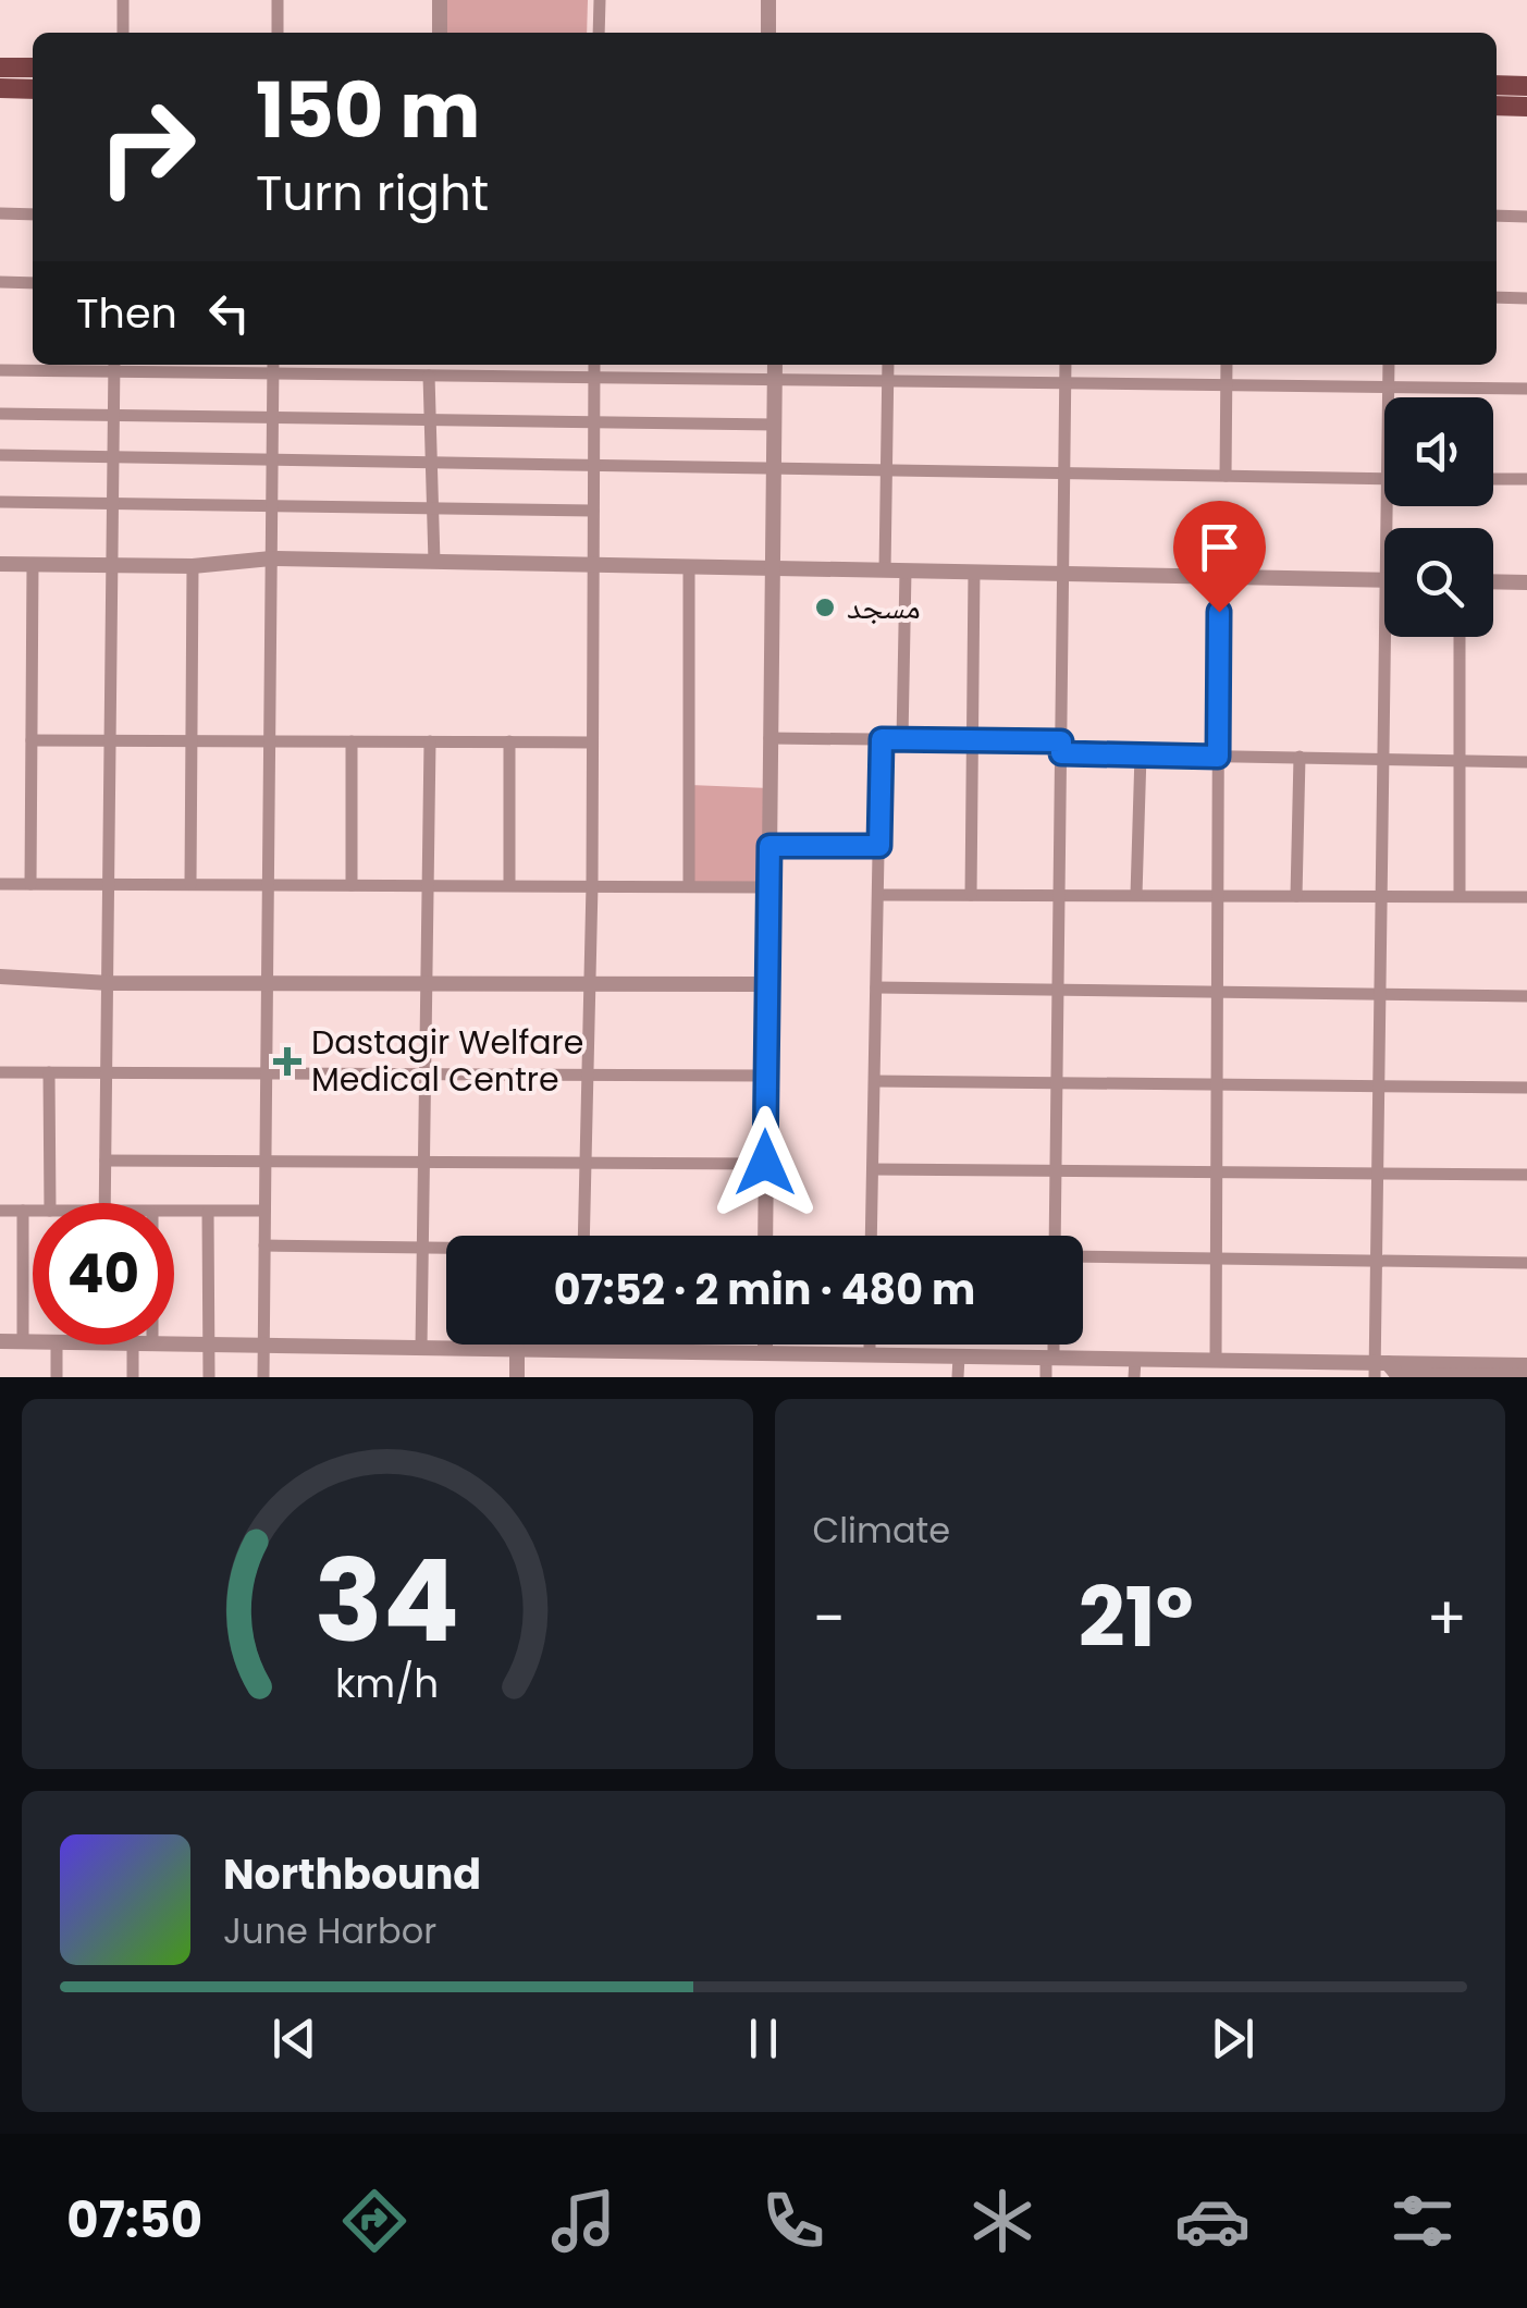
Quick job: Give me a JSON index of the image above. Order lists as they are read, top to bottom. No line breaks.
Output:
{"places":{"other":["مسجد"],"health":["Dastagir Welfare Medical Centre"]},"page":{"turn":["150 m","Turn right"],"then":"Then","limit":"40","trip":"07:52 · 2 min · 480 m","tile":"Climate","heat":["−","21°","+"],"song":["Northbound","June Harbor"],"tabs":"07:50","gauge":["34","km/h"]}}
